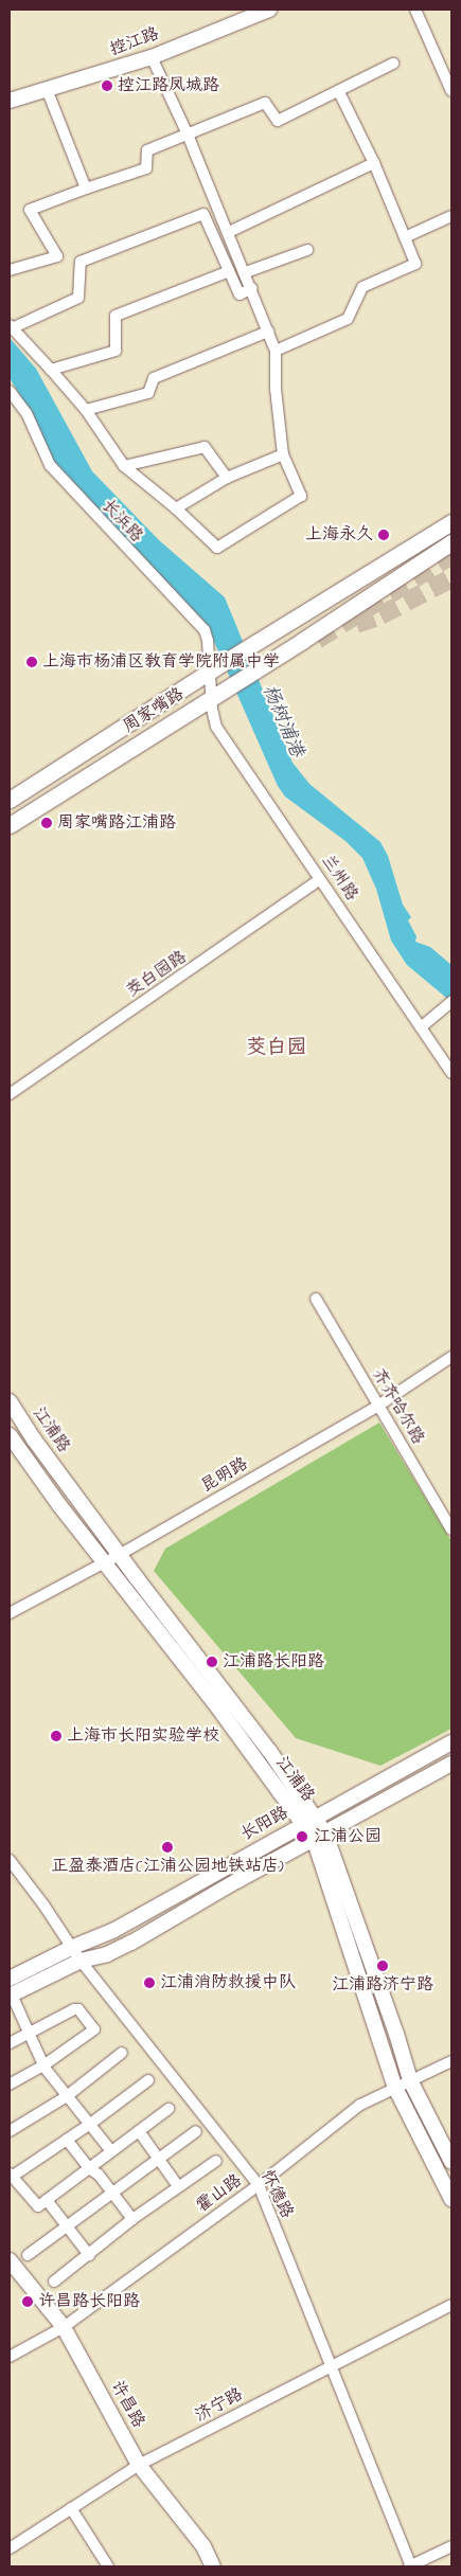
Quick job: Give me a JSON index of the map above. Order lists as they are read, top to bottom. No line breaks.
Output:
{"streets":{"main road":["控江路","周家嘴路","江浦路","长阳路","许昌路"],"street":["长浜路","兰州路","茭白园路","齐齐哈尔路","昆明路","霍山路","怀德路","济宁路"]},"crossings":[["长浜路","周家嘴路"],["长浜路","兰州路"],["周家嘴路","兰州路"],["兰州路","茭白园路"],["齐齐哈尔路","昆明路"],["江浦路","昆明路"],["江浦路","长阳路"],["江浦路","霍山路"],["长阳路","怀德路"],["霍山路","怀德路"],["霍山路","许昌路"],["怀德路","济宁路"],["许昌路","济宁路"]],"districts":["茭白园"],"water":["杨树浦港"],"places":["控江路凤城路","上海永久","上海市杨浦区教育学院附属中学","周家嘴路江浦路","江浦路长阳路","上海市长阳实验学校","江浦公园","正盈泰酒店(江浦公园地铁站店)","江浦路济宁路","江浦消防救援中队","许昌路长阳路"]}
